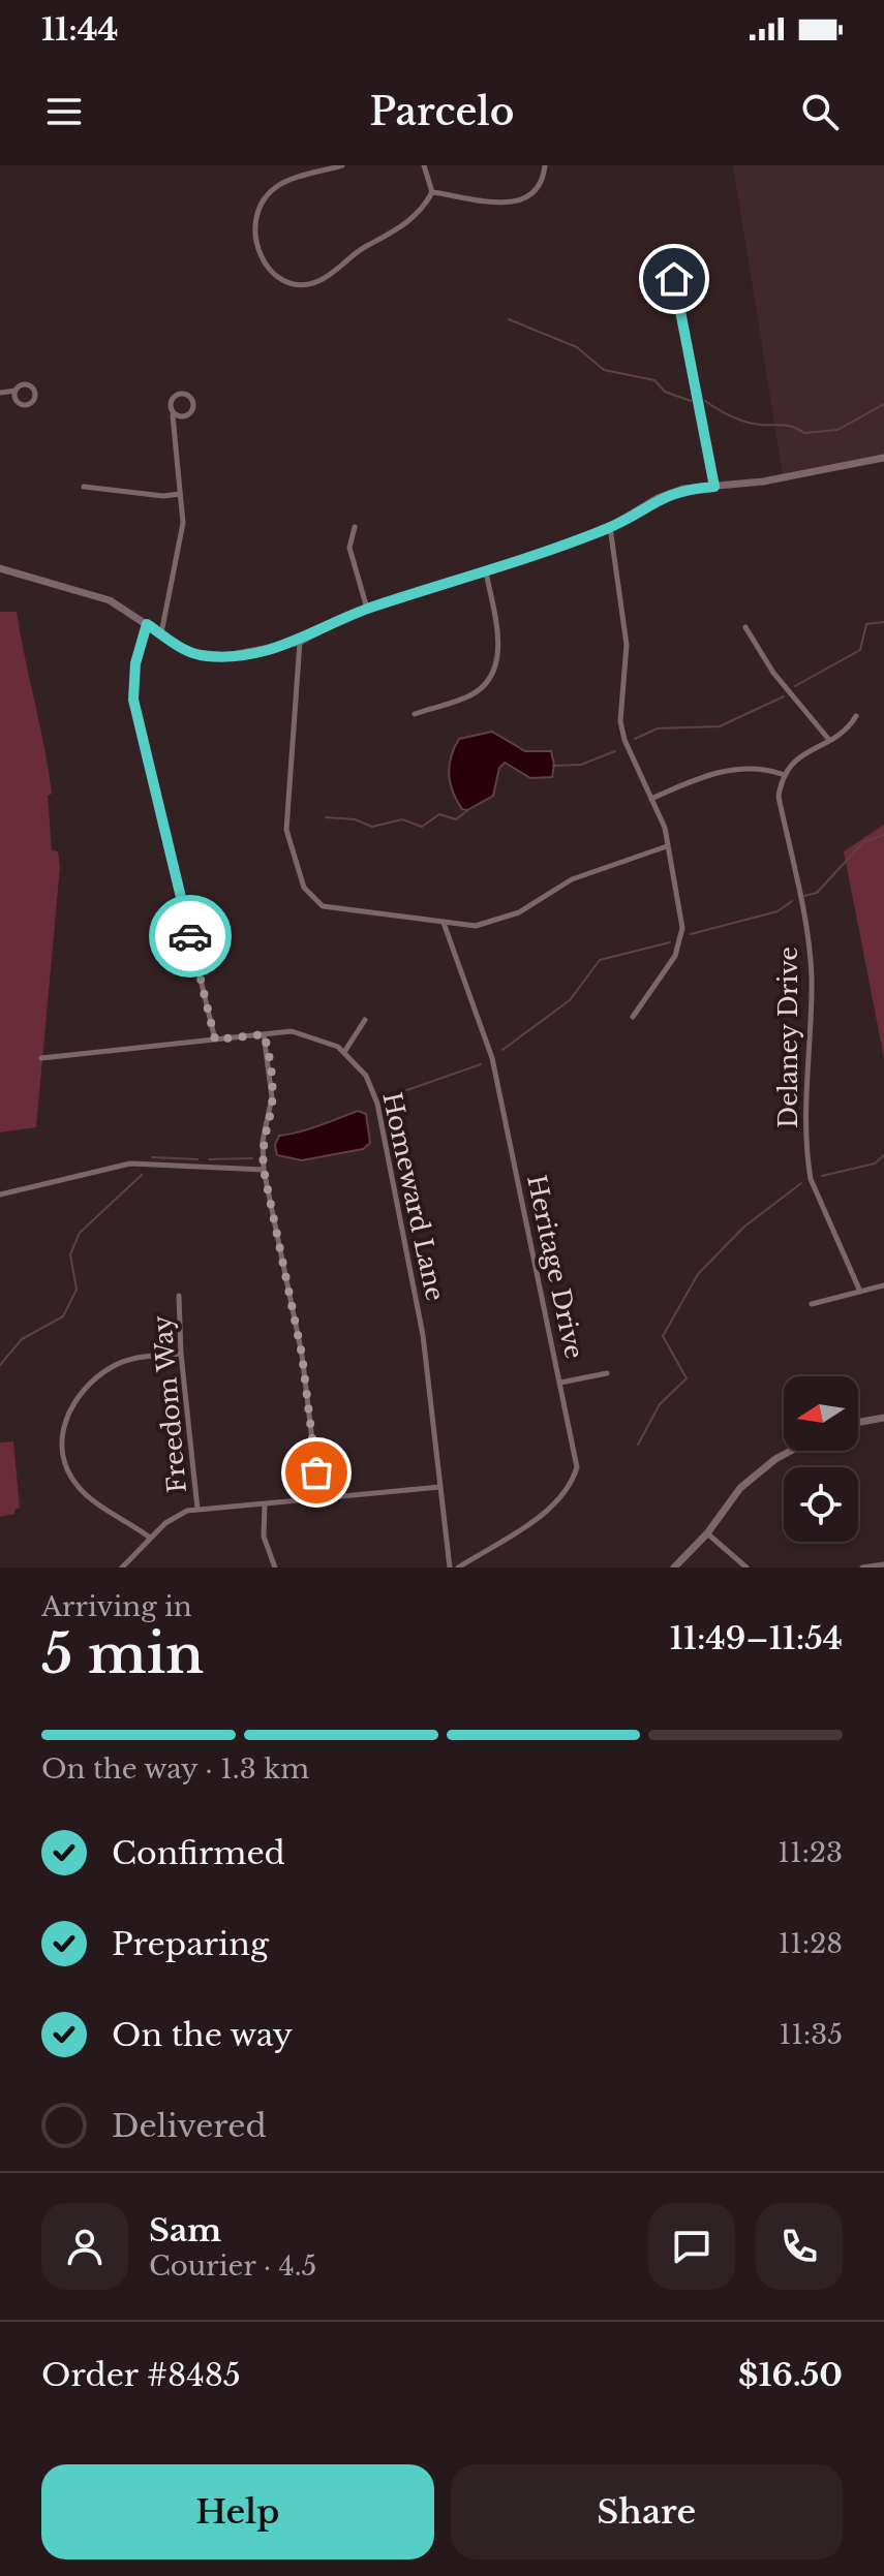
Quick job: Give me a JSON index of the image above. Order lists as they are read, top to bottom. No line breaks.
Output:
{"streets":{"street":["Delaney Drive","Homeward Lane","Heritage Drive","Freedom Way"]},"north":"left","page":{"status":"11:44","header":"Parcelo","heading":["5 min","Arriving in","11:49–11:54"],"panel":["Sam","Courier · 4.5","Order #8485","$16.50"],"bar":"On the way · 1.3 km","list":[["Confirmed","11:23"],["Preparing","11:28"],["On the way","11:35"],"Delivered"],"buttons":["Help","Share"]}}
